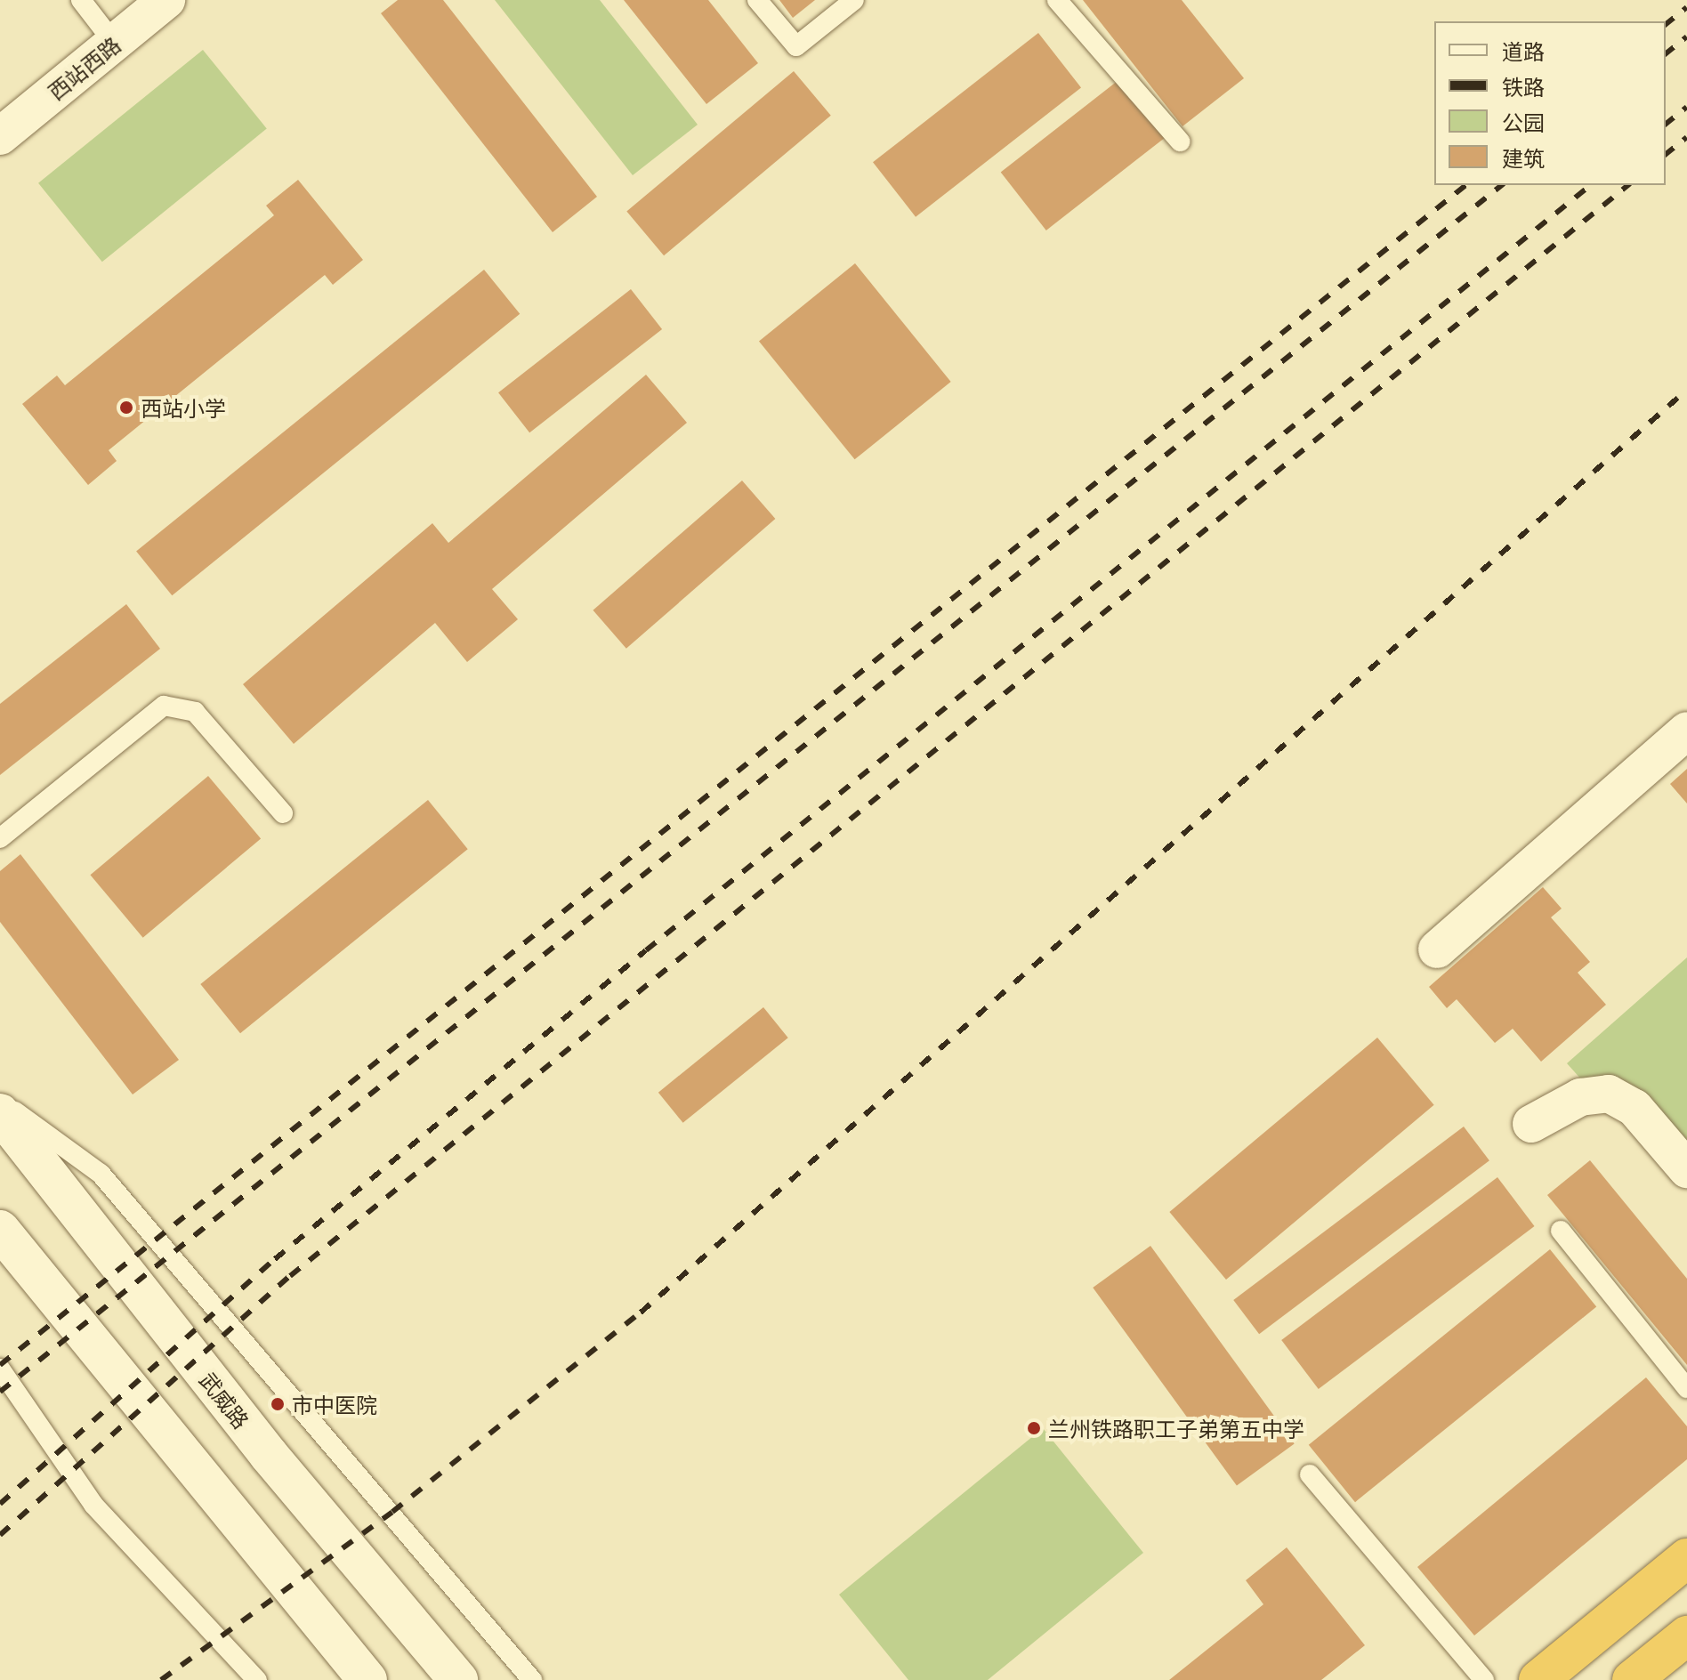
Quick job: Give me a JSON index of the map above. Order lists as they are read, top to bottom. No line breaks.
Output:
{"streets":{"main road":["武威路"],"street":["西站西路"]},"places":["西站小学","市中医院","兰州铁路职工子弟第五中学"],"legend":["道路","铁路","公园","建筑"]}
